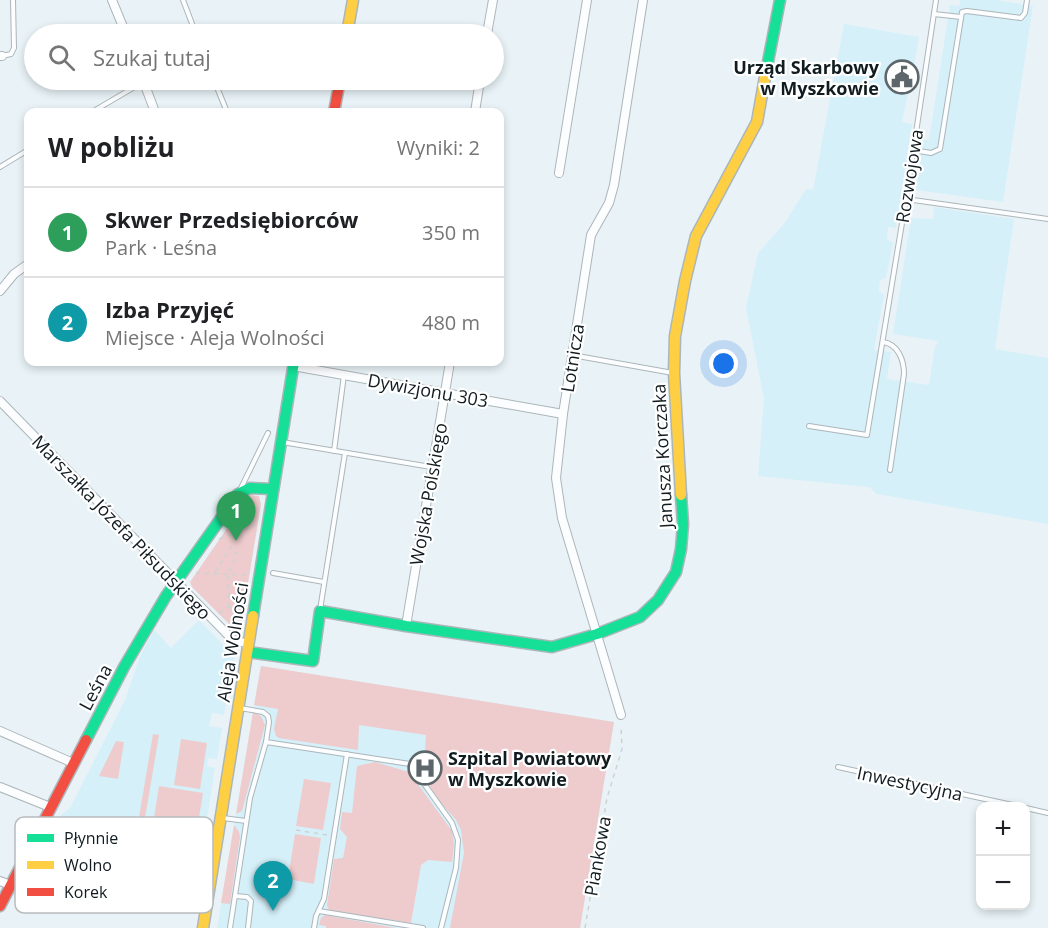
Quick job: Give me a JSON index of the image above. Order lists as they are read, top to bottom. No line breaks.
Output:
{"streets":{"street":["Lotnicza","Dywizjonu 303","Janusza Korczaka","Wojska Polskiego","Marszałka Józefa Piłsudskiego","Aleja Wolności","Leśna"],"lane":["Rozwojowa","Inwestycyjna"],"path":["Piankowa"]},"crossings":[["Lotnicza","Dywizjonu 303"],["Lotnicza","Janusza Korczaka"],["Lotnicza","Piankowa"],["Dywizjonu 303","Wojska Polskiego"],["Janusza Korczaka","Wojska Polskiego"],["Marszałka Józefa Piłsudskiego","Aleja Wolności"],["Marszałka Józefa Piłsudskiego","Leśna"]],"places":{"public building":["Urząd Skarbowy w Myszkowie"],"hospital":["Szpital Powiatowy w Myszkowie"]},"legend":["Płynnie","Wolno","Korek"],"page":{"search":"Szukaj tutaj","heading":["W pobliżu","Wyniki: 2"],"list":[{"mark":"1","name":"Skwer Przedsiębiorców","note":"Park · Leśna","value":"350 m"},{"mark":"2","name":"Izba Przyjęć","note":"Miejsce · Aleja Wolności","value":"480 m"}],"pins":["1","2"],"map_buttons":["+","−"]}}
